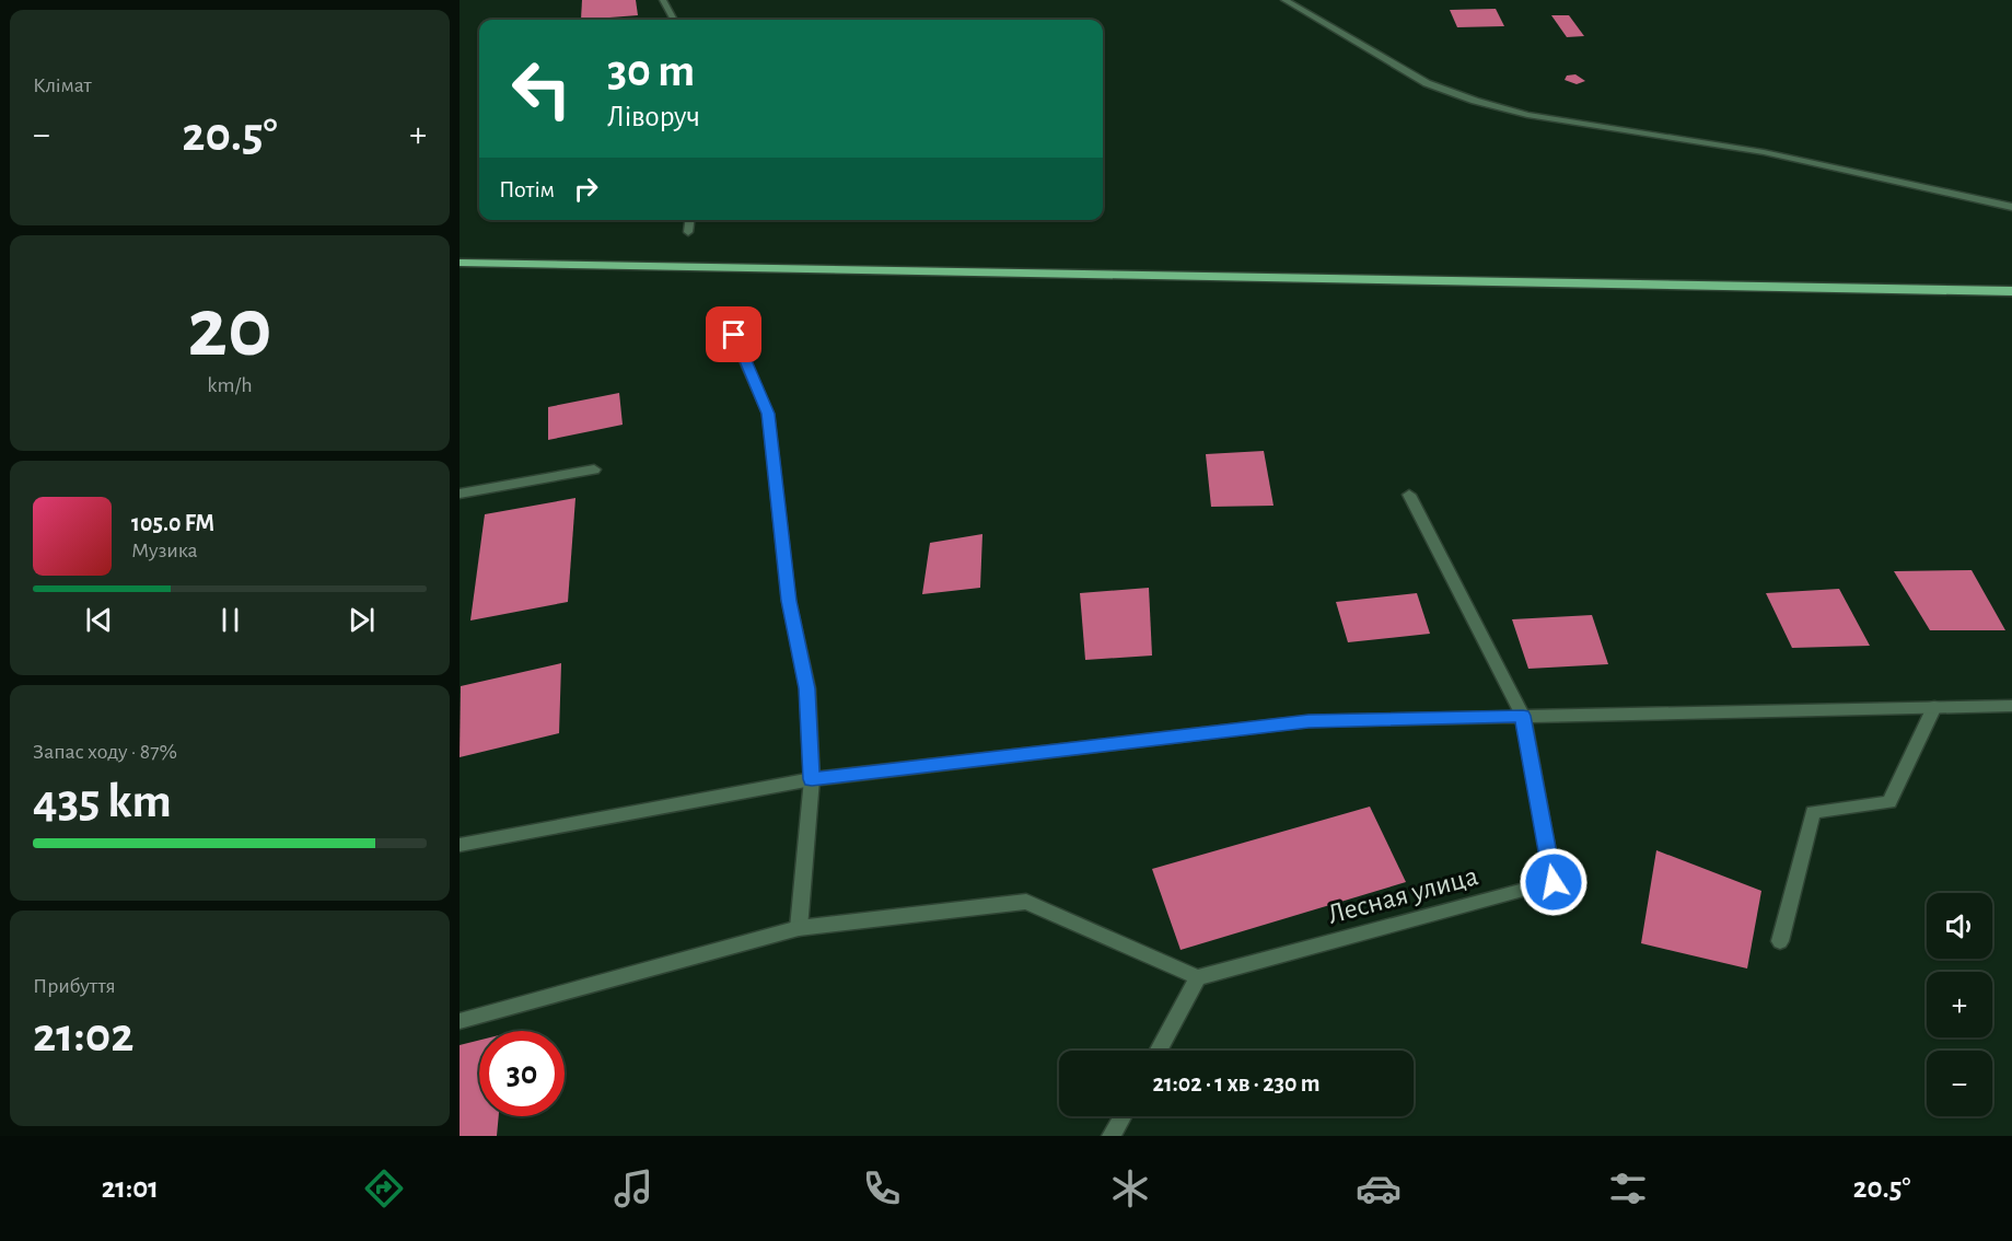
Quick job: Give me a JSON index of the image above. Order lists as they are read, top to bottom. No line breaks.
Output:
{"streets":{"street":["Лесная улица"]},"page":{"tile":["Клімат",["20","km/h"],["Запас ходу · 87%","435 km"],["Прибуття","21:02"]],"turn":["30 m","Ліворуч"],"heat":["−","20.5°","+"],"then":"Потім","song":["105.0 FM","Музика"],"map_buttons":["+","−"],"limit":"30","trip":"21:02 · 1 хв · 230 m","tabs":["21:01","20.5°"]}}
